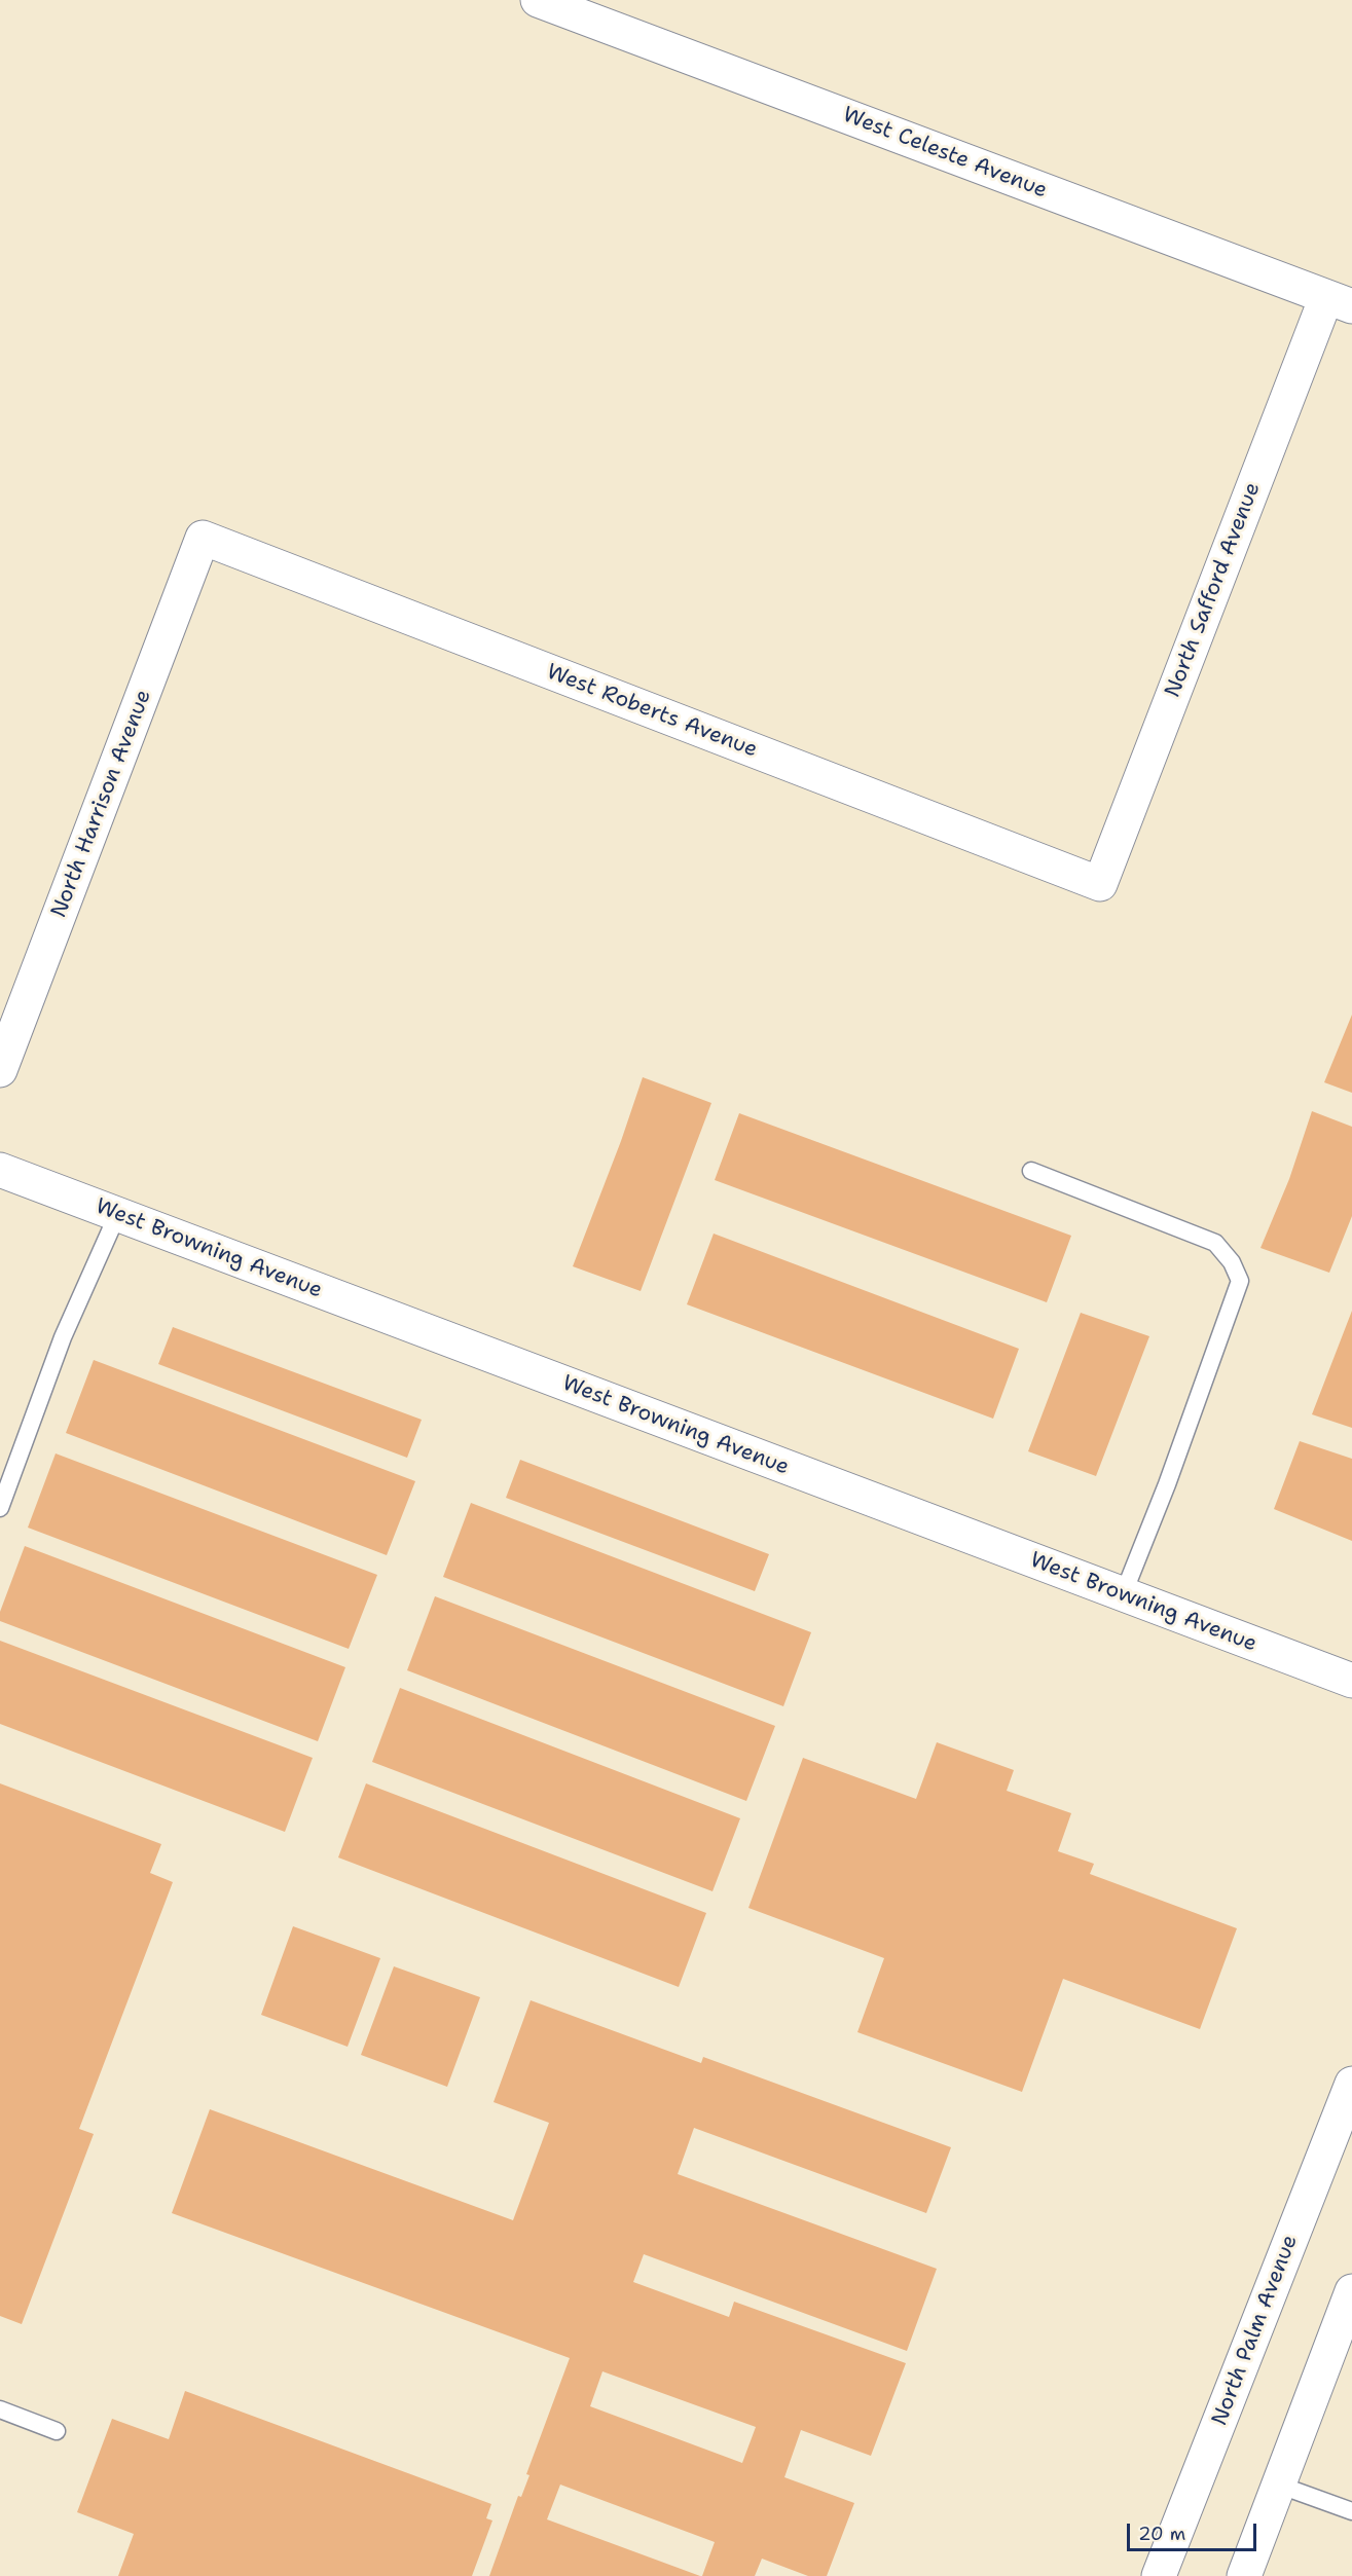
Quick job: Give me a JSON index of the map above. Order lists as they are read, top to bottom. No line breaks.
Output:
{"streets":{"street":["West Celeste Avenue","North Safford Avenue","West Roberts Avenue","North Harrison Avenue","West Browning Avenue","North Palm Avenue"]},"crossings":[["West Celeste Avenue","North Safford Avenue"],["North Safford Avenue","West Roberts Avenue"],["West Roberts Avenue","North Harrison Avenue"]],"scale_bar":"20 m"}
